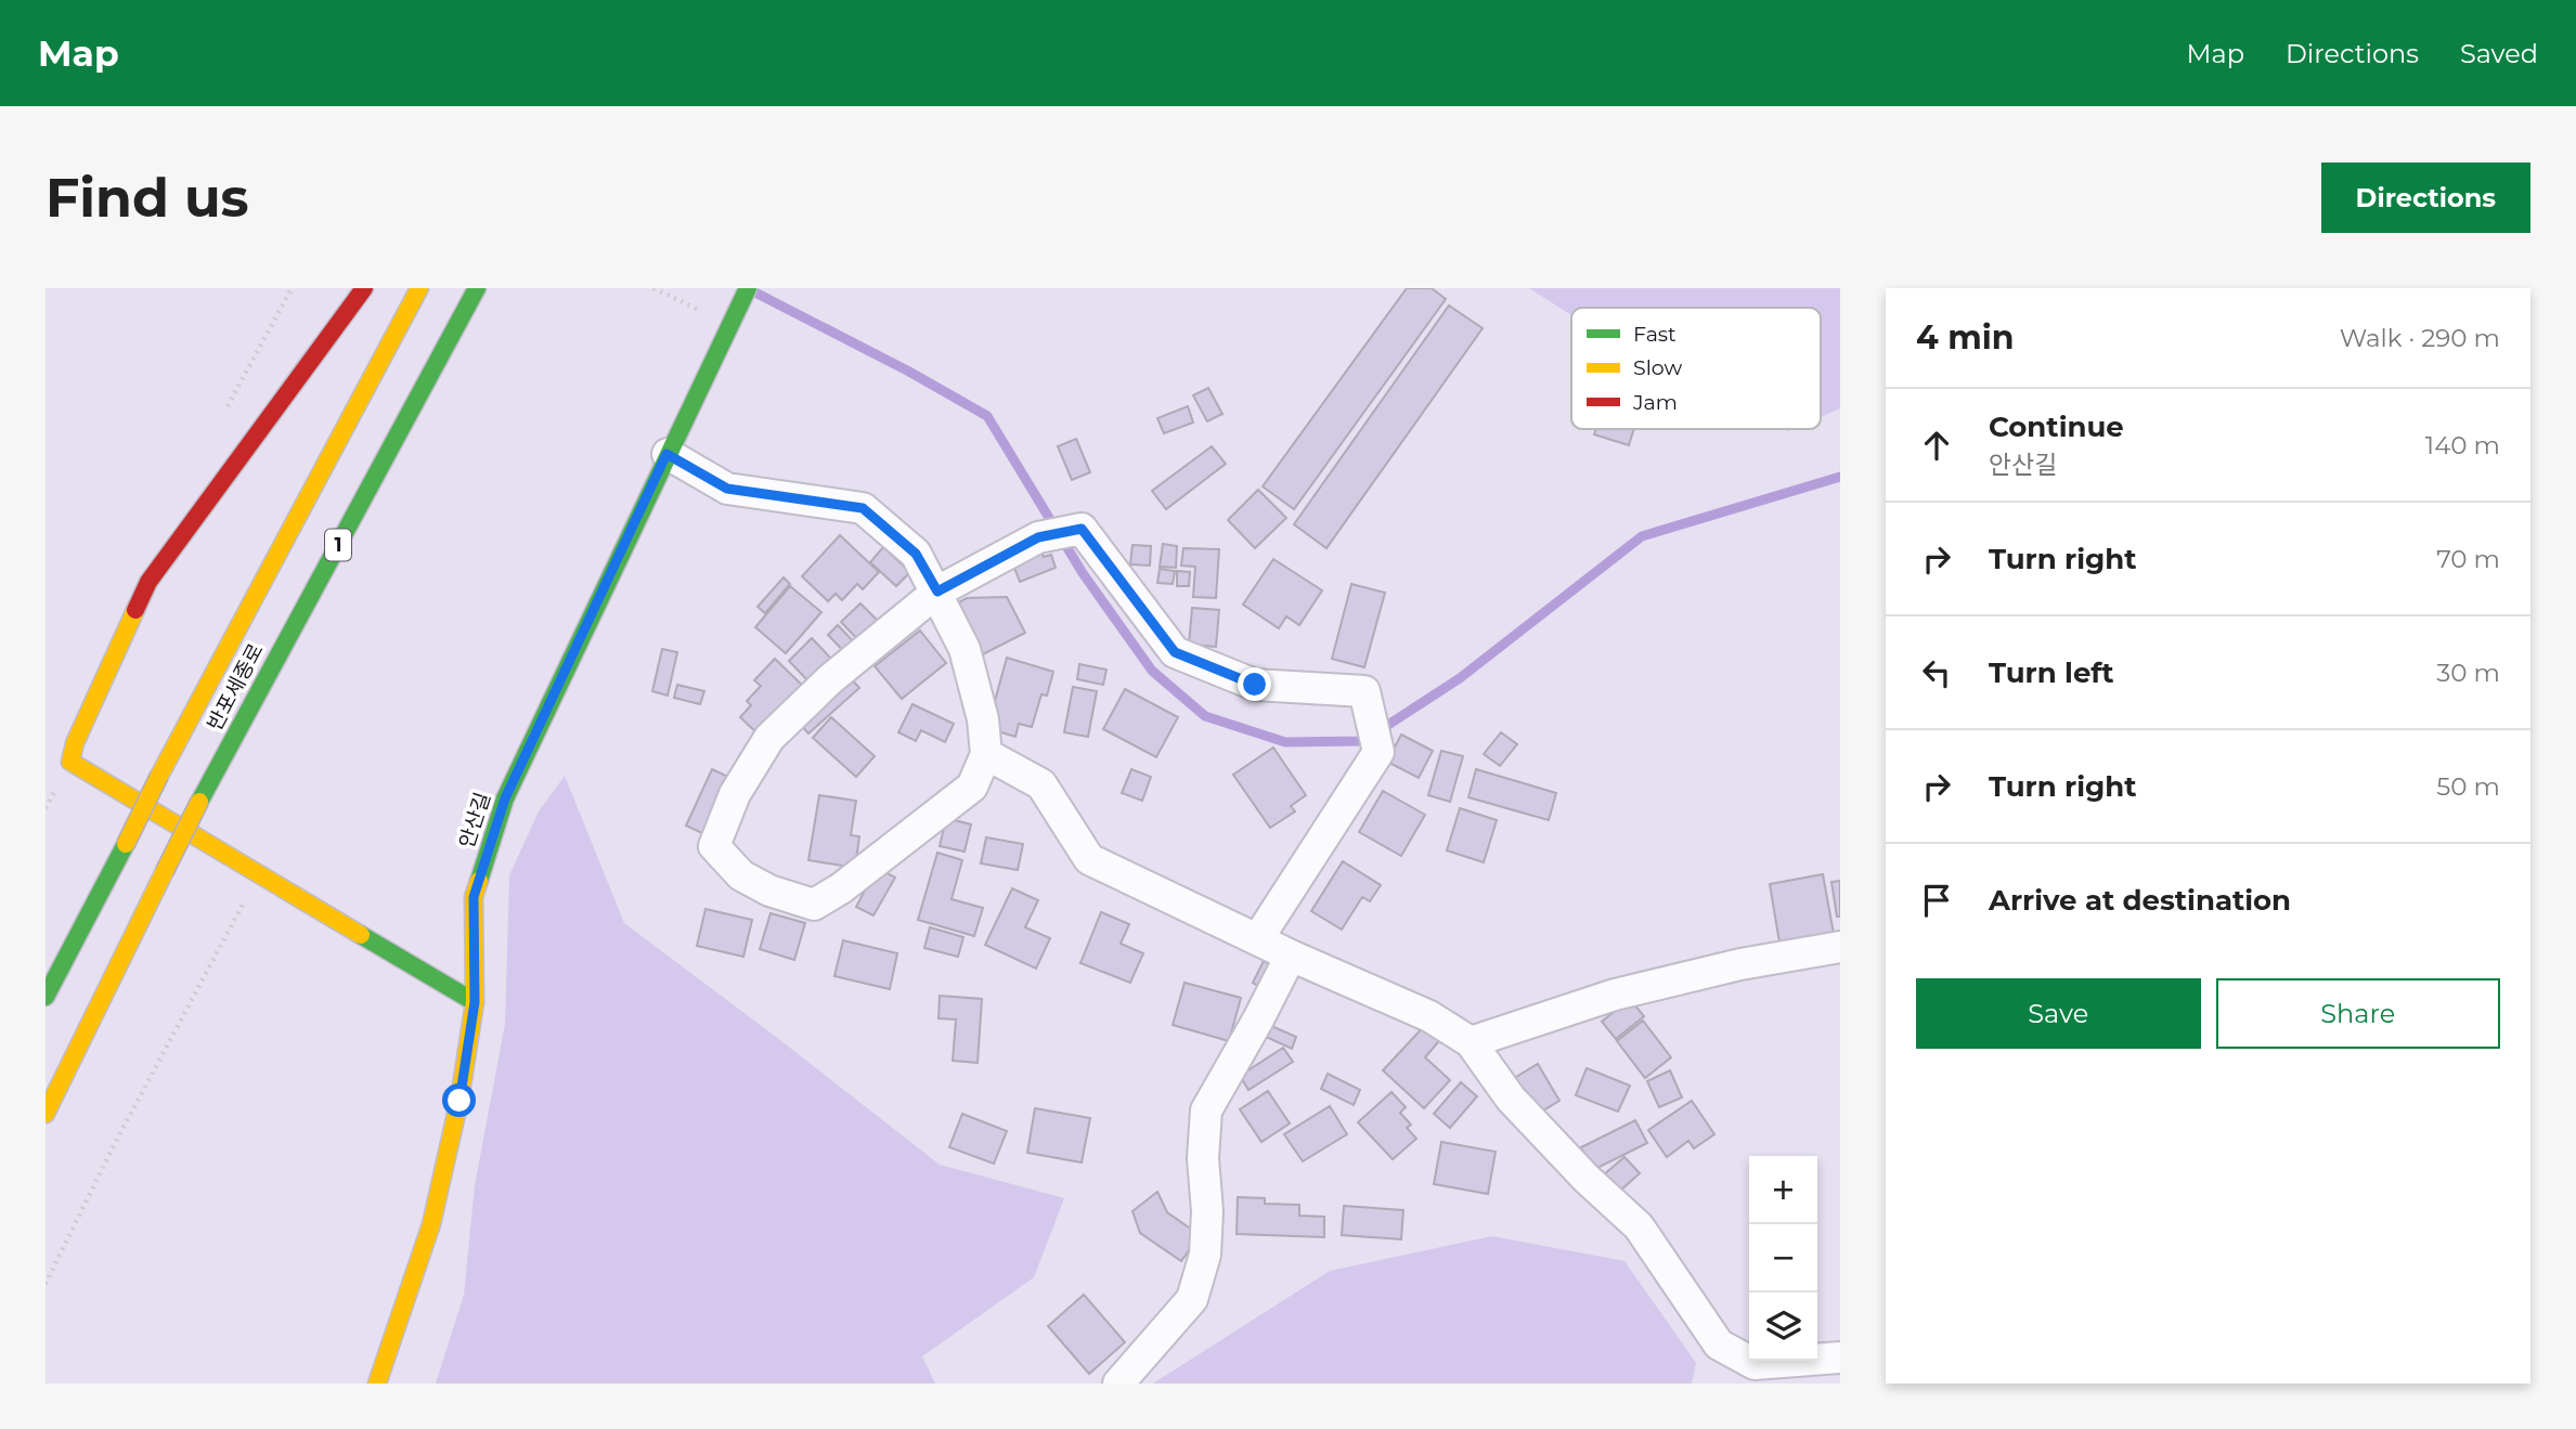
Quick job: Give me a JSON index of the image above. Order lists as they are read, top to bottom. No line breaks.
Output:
{"streets":{"main road":["1","반포세종로","안산길"]},"legend":["Fast","Slow","Jam"],"page":{"header":"Map","nav":["Map","Directions","Saved"],"buttons":["Directions",["Save","Share"]],"title":"Find us","heading":["4 min","Walk · 290 m"],"list":[["Continue","안산길","140 m"],["Turn right","70 m"],["Turn left","30 m"],["Turn right","50 m"],"Arrive at destination"],"map_buttons":["+","−"]}}
